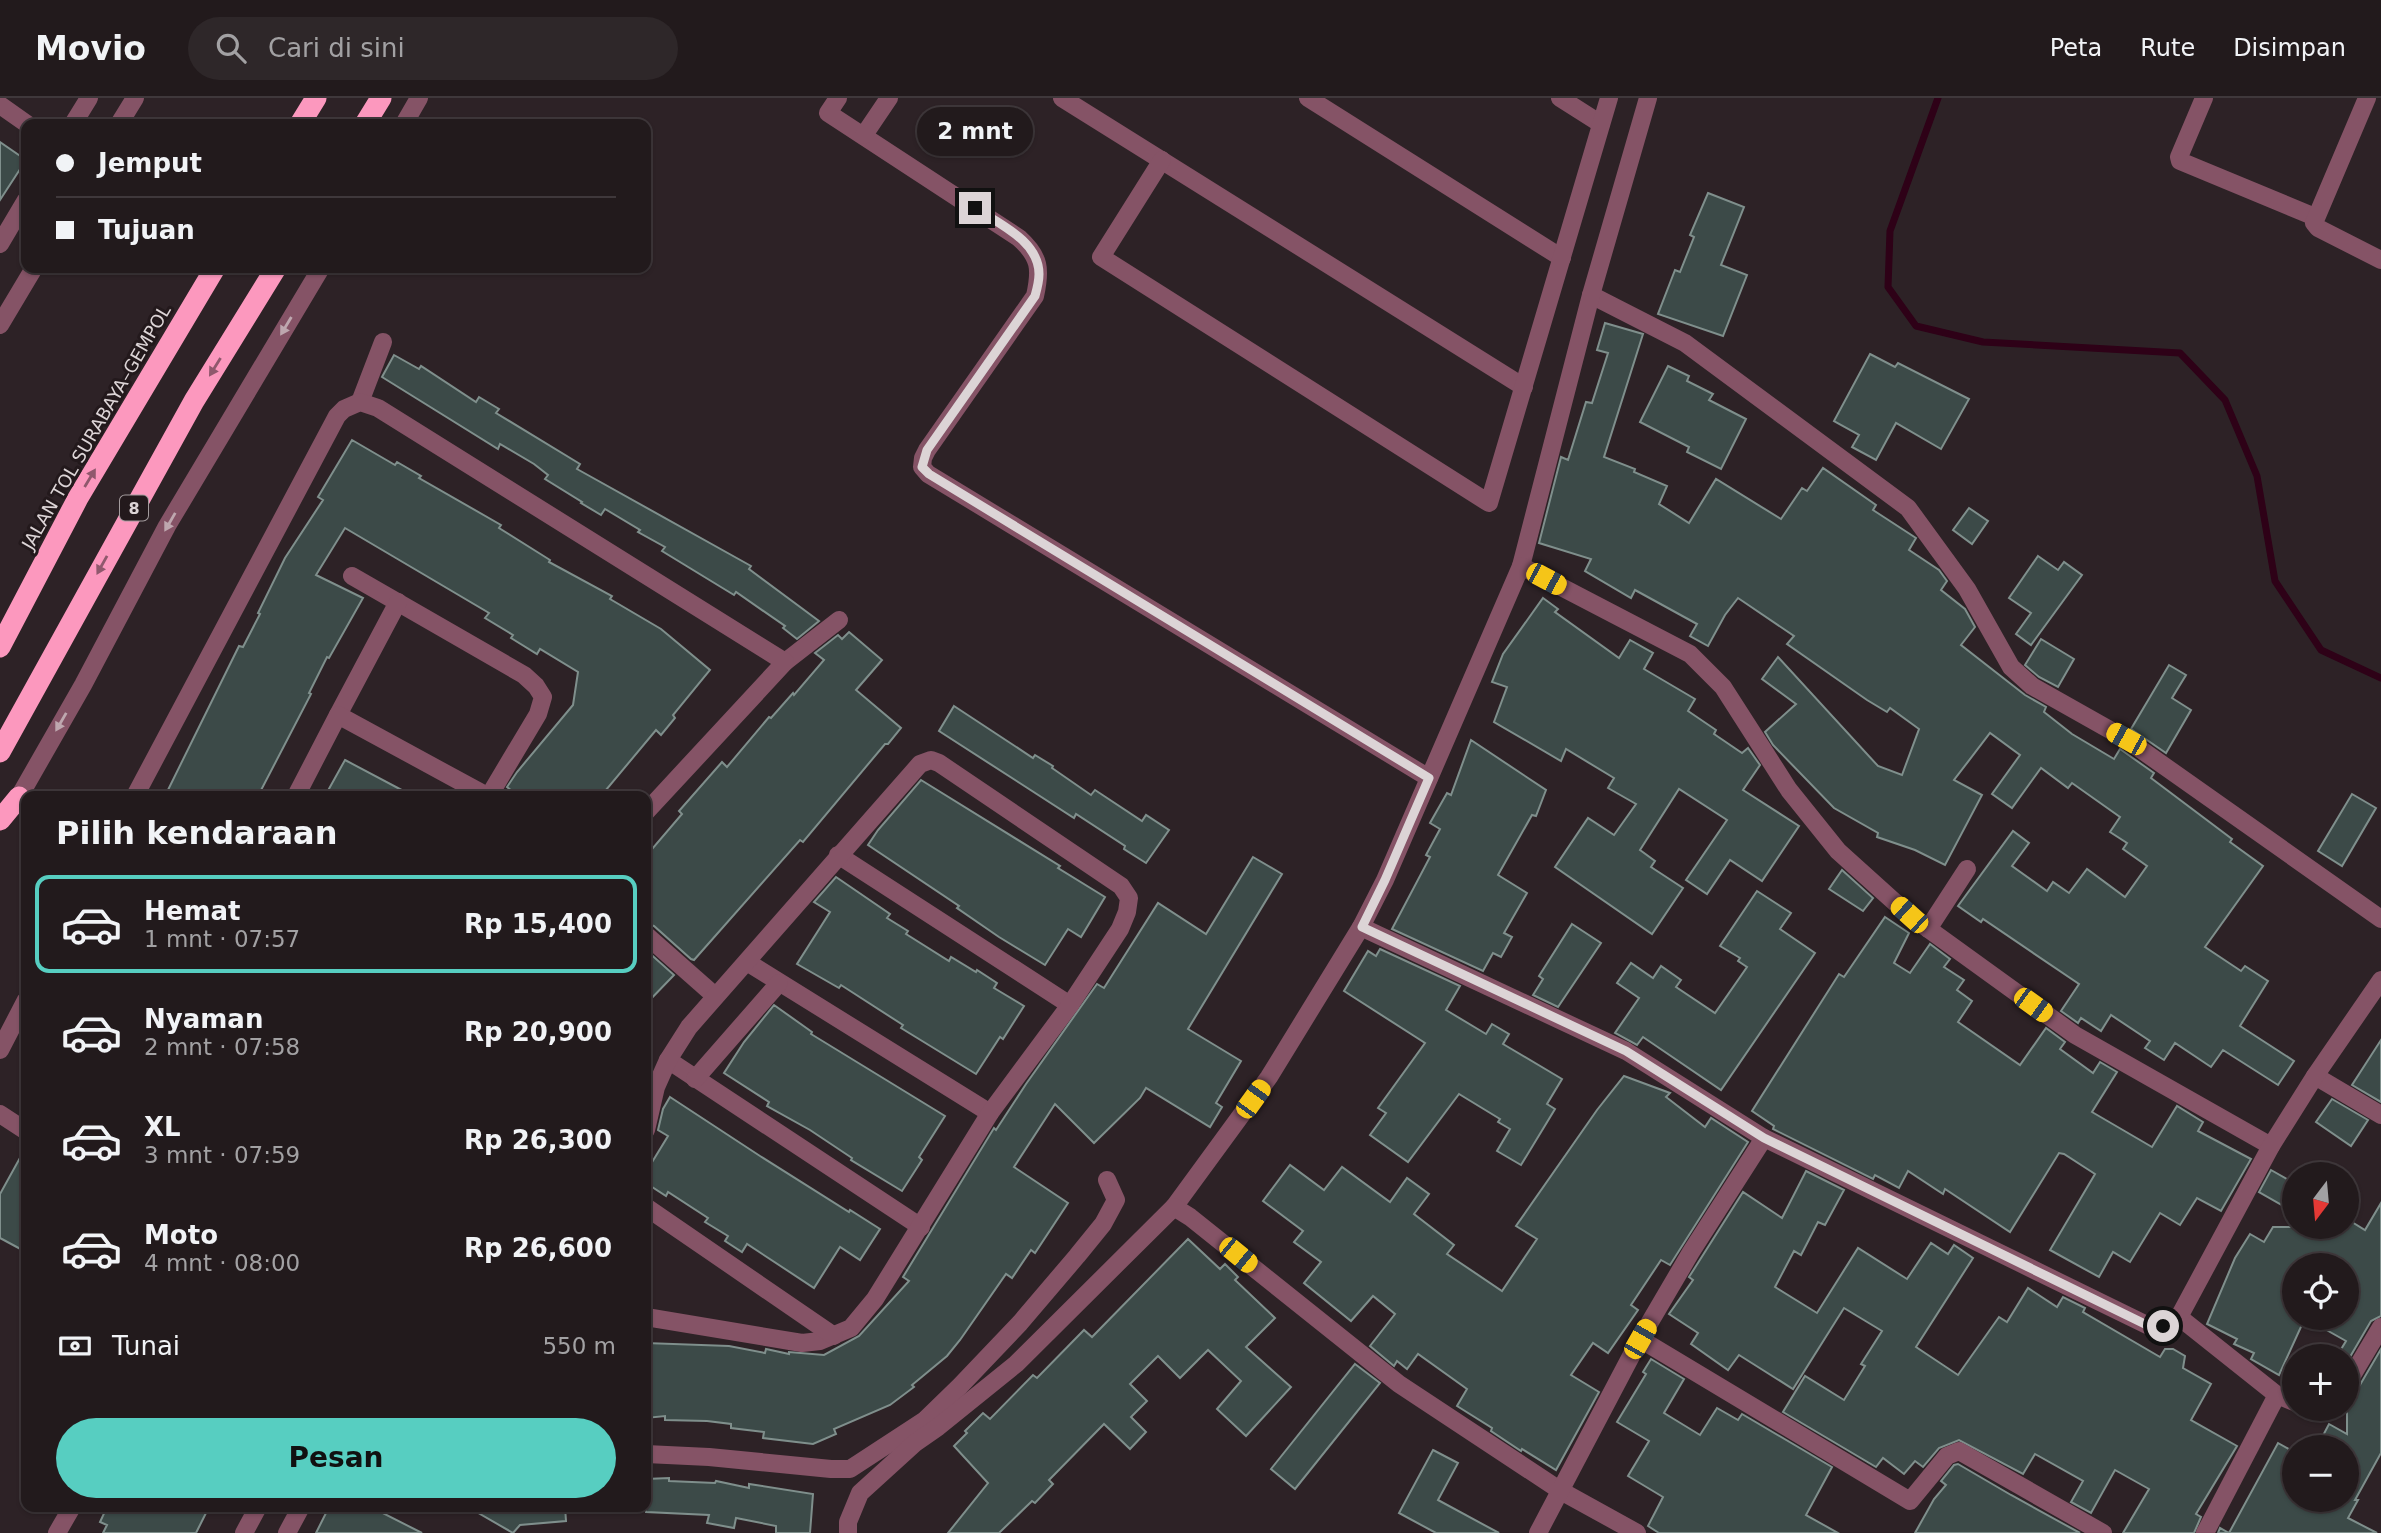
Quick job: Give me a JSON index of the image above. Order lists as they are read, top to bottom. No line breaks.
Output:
{"streets":{"highway":["JALAN TOL SURABAYA–GEMPOL","8"]},"north":"bottom","page":{"header":"Movio","search":"Cari di sini","nav":["Peta","Rute","Disimpan"],"bubble":"2 mnt","banner":["Jemput","Tujuan"],"heading":"Pilih kendaraan","list":[{"name":"Hemat","note":"1 mnt · 07:57","value":"Rp 15,400"},{"name":"Nyaman","note":"2 mnt · 07:58","value":"Rp 20,900"},{"name":"XL","note":"3 mnt · 07:59","value":"Rp 26,300"},{"name":"Moto","note":"4 mnt · 08:00","value":"Rp 26,600"}],"map_buttons":["+","−"],"pay":["Tunai","550 m"],"buttons":"Pesan"}}
